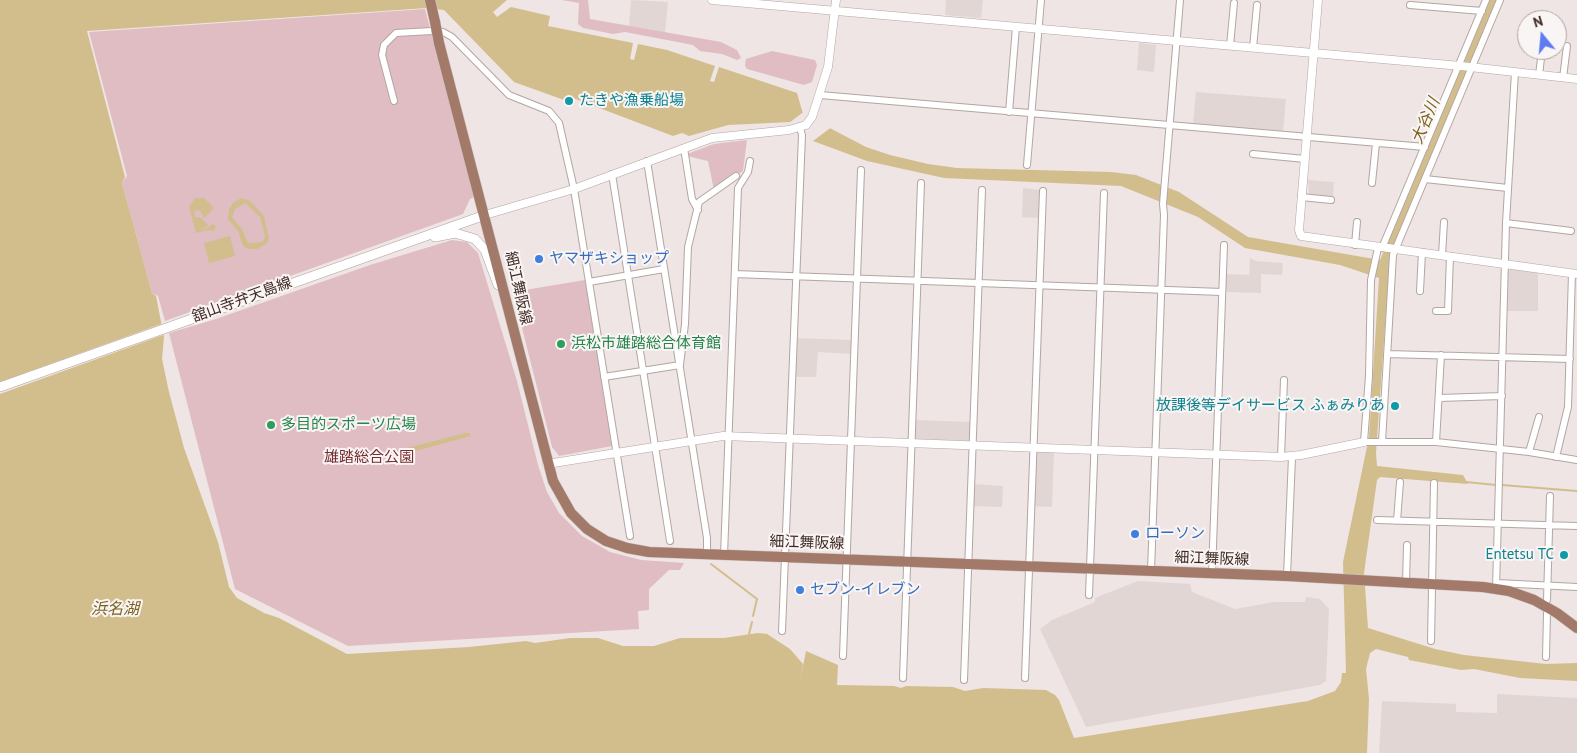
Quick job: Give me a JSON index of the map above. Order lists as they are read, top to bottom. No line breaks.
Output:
{"streets":{"main road":["細江舞阪線","舘山寺弁天島線"]},"crossings":[["細江舞阪線","舘山寺弁天島線"]],"water":["大谷川","浜名湖"],"parks":["雄踏総合公園"],"places":["たきや漁乗船場","ヤマザキショップ","浜松市雄踏総合体育館","放課後等デイサービス ふぁみりあ","多目的スポーツ広場","ローソン","Entetsu TC","セブン-イレブン"],"north":"top"}
